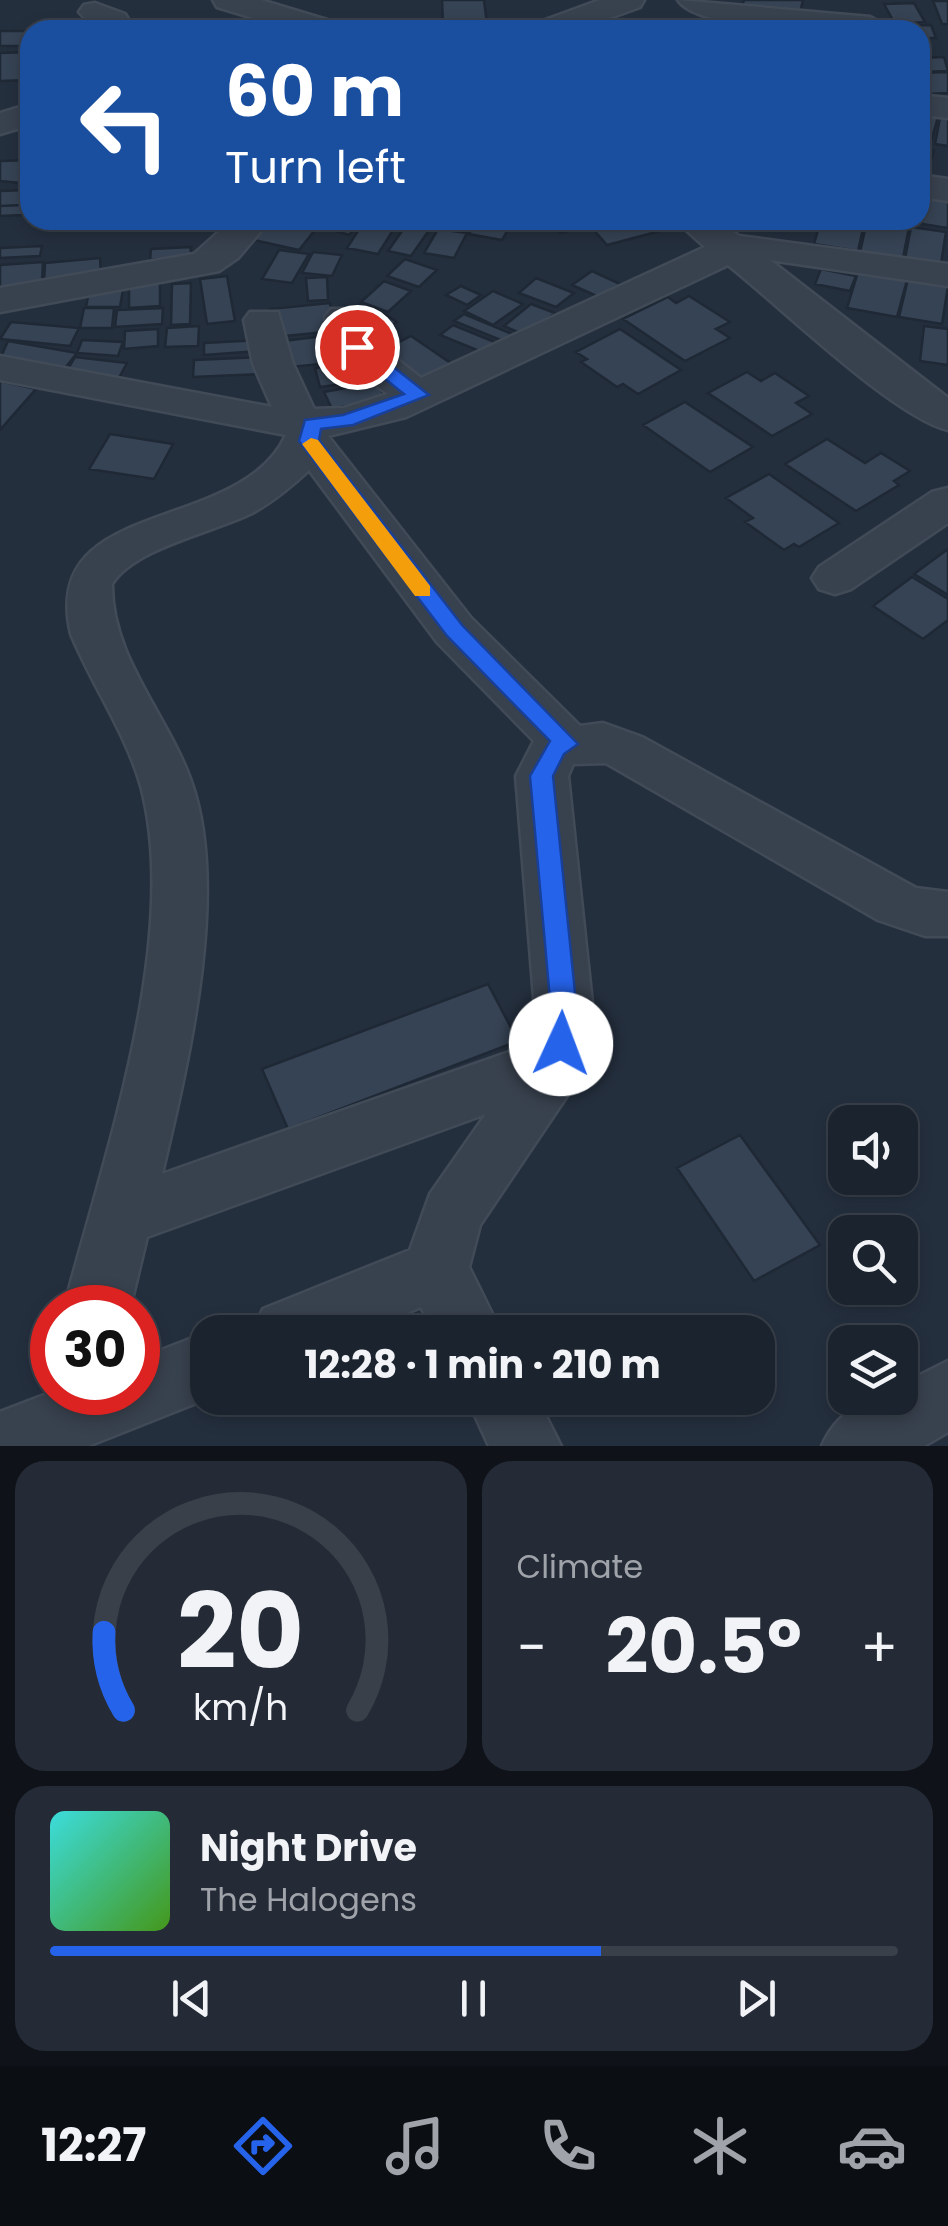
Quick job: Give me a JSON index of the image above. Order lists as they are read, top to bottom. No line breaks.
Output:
{"page":{"turn":["60 m","Turn left"],"limit":"30","trip":"12:28 · 1 min · 210 m","tile":"Climate","heat":["−","20.5°","+"],"song":["Night Drive","The Halogens"],"tabs":"12:27","gauge":["20","km/h"]}}
